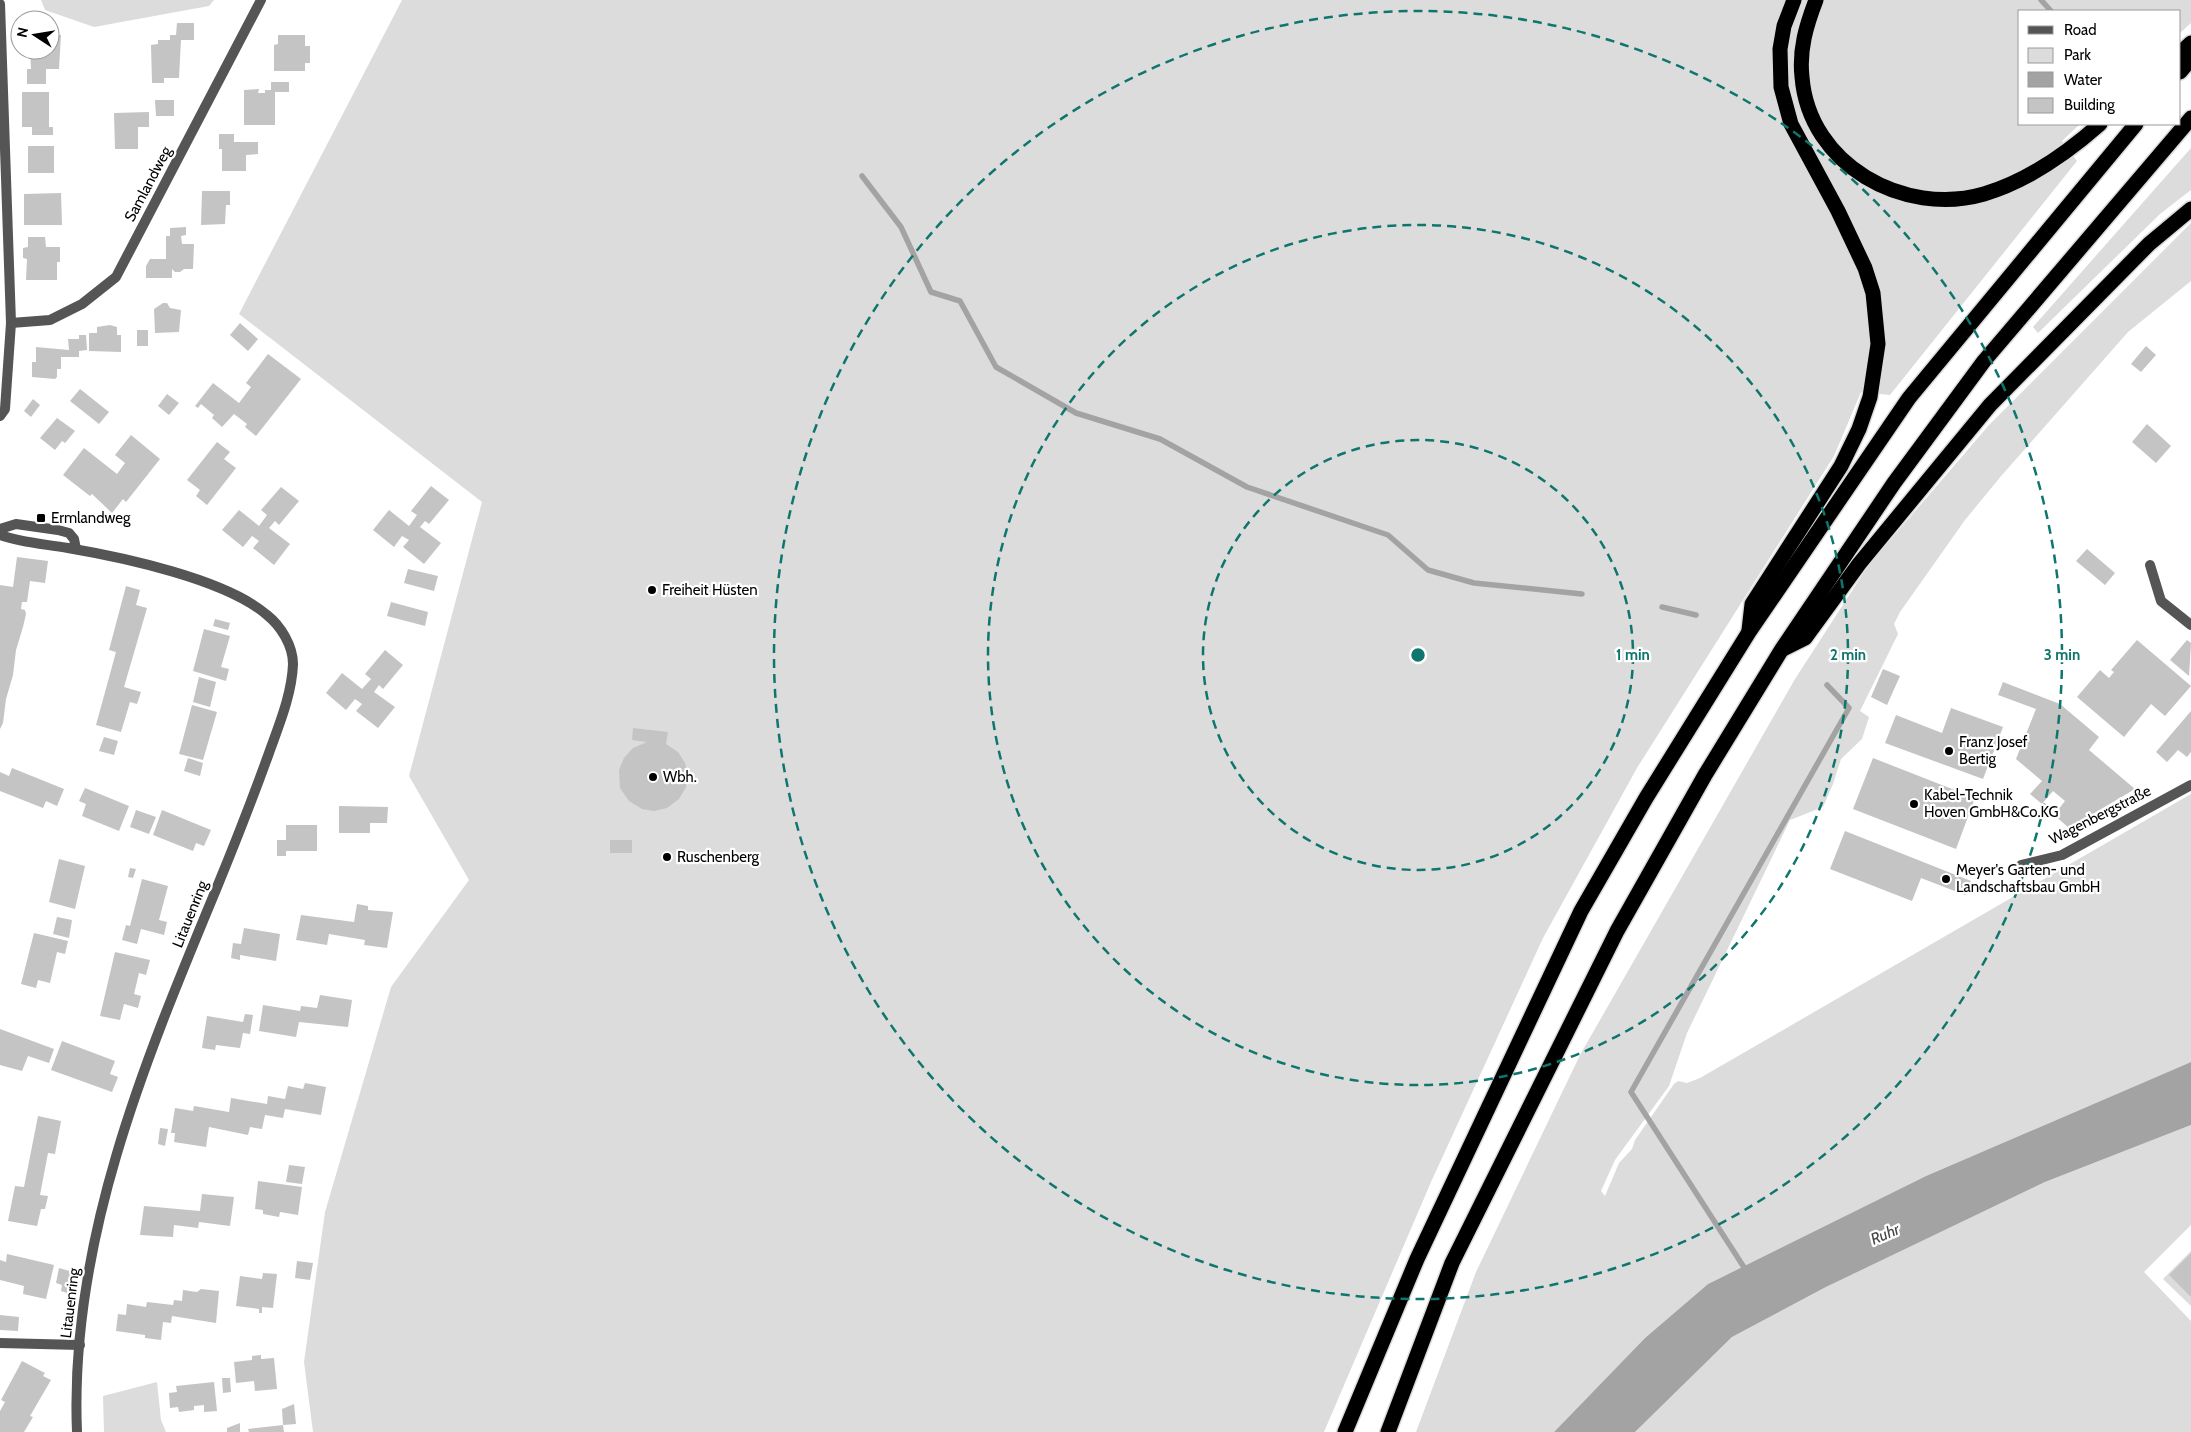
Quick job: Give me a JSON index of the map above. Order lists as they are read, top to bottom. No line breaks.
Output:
{"streets":{"street":["Samlandweg","Wagenbergstraße","Litauenring"]},"water":["Ruhr"],"places":{"transit":["Ermlandweg"],"other":["Freiheit Hüsten","Franz Josef Bertig","Wbh.","Kabel-Technik Hoven GmbH&Co.KG","Ruschenberg","Meyer's Garten- und Landschaftsbau GmbH"]},"legend":["Road","Park","Water","Building"],"north":"left","rings":["1 min","2 min","3 min"]}
